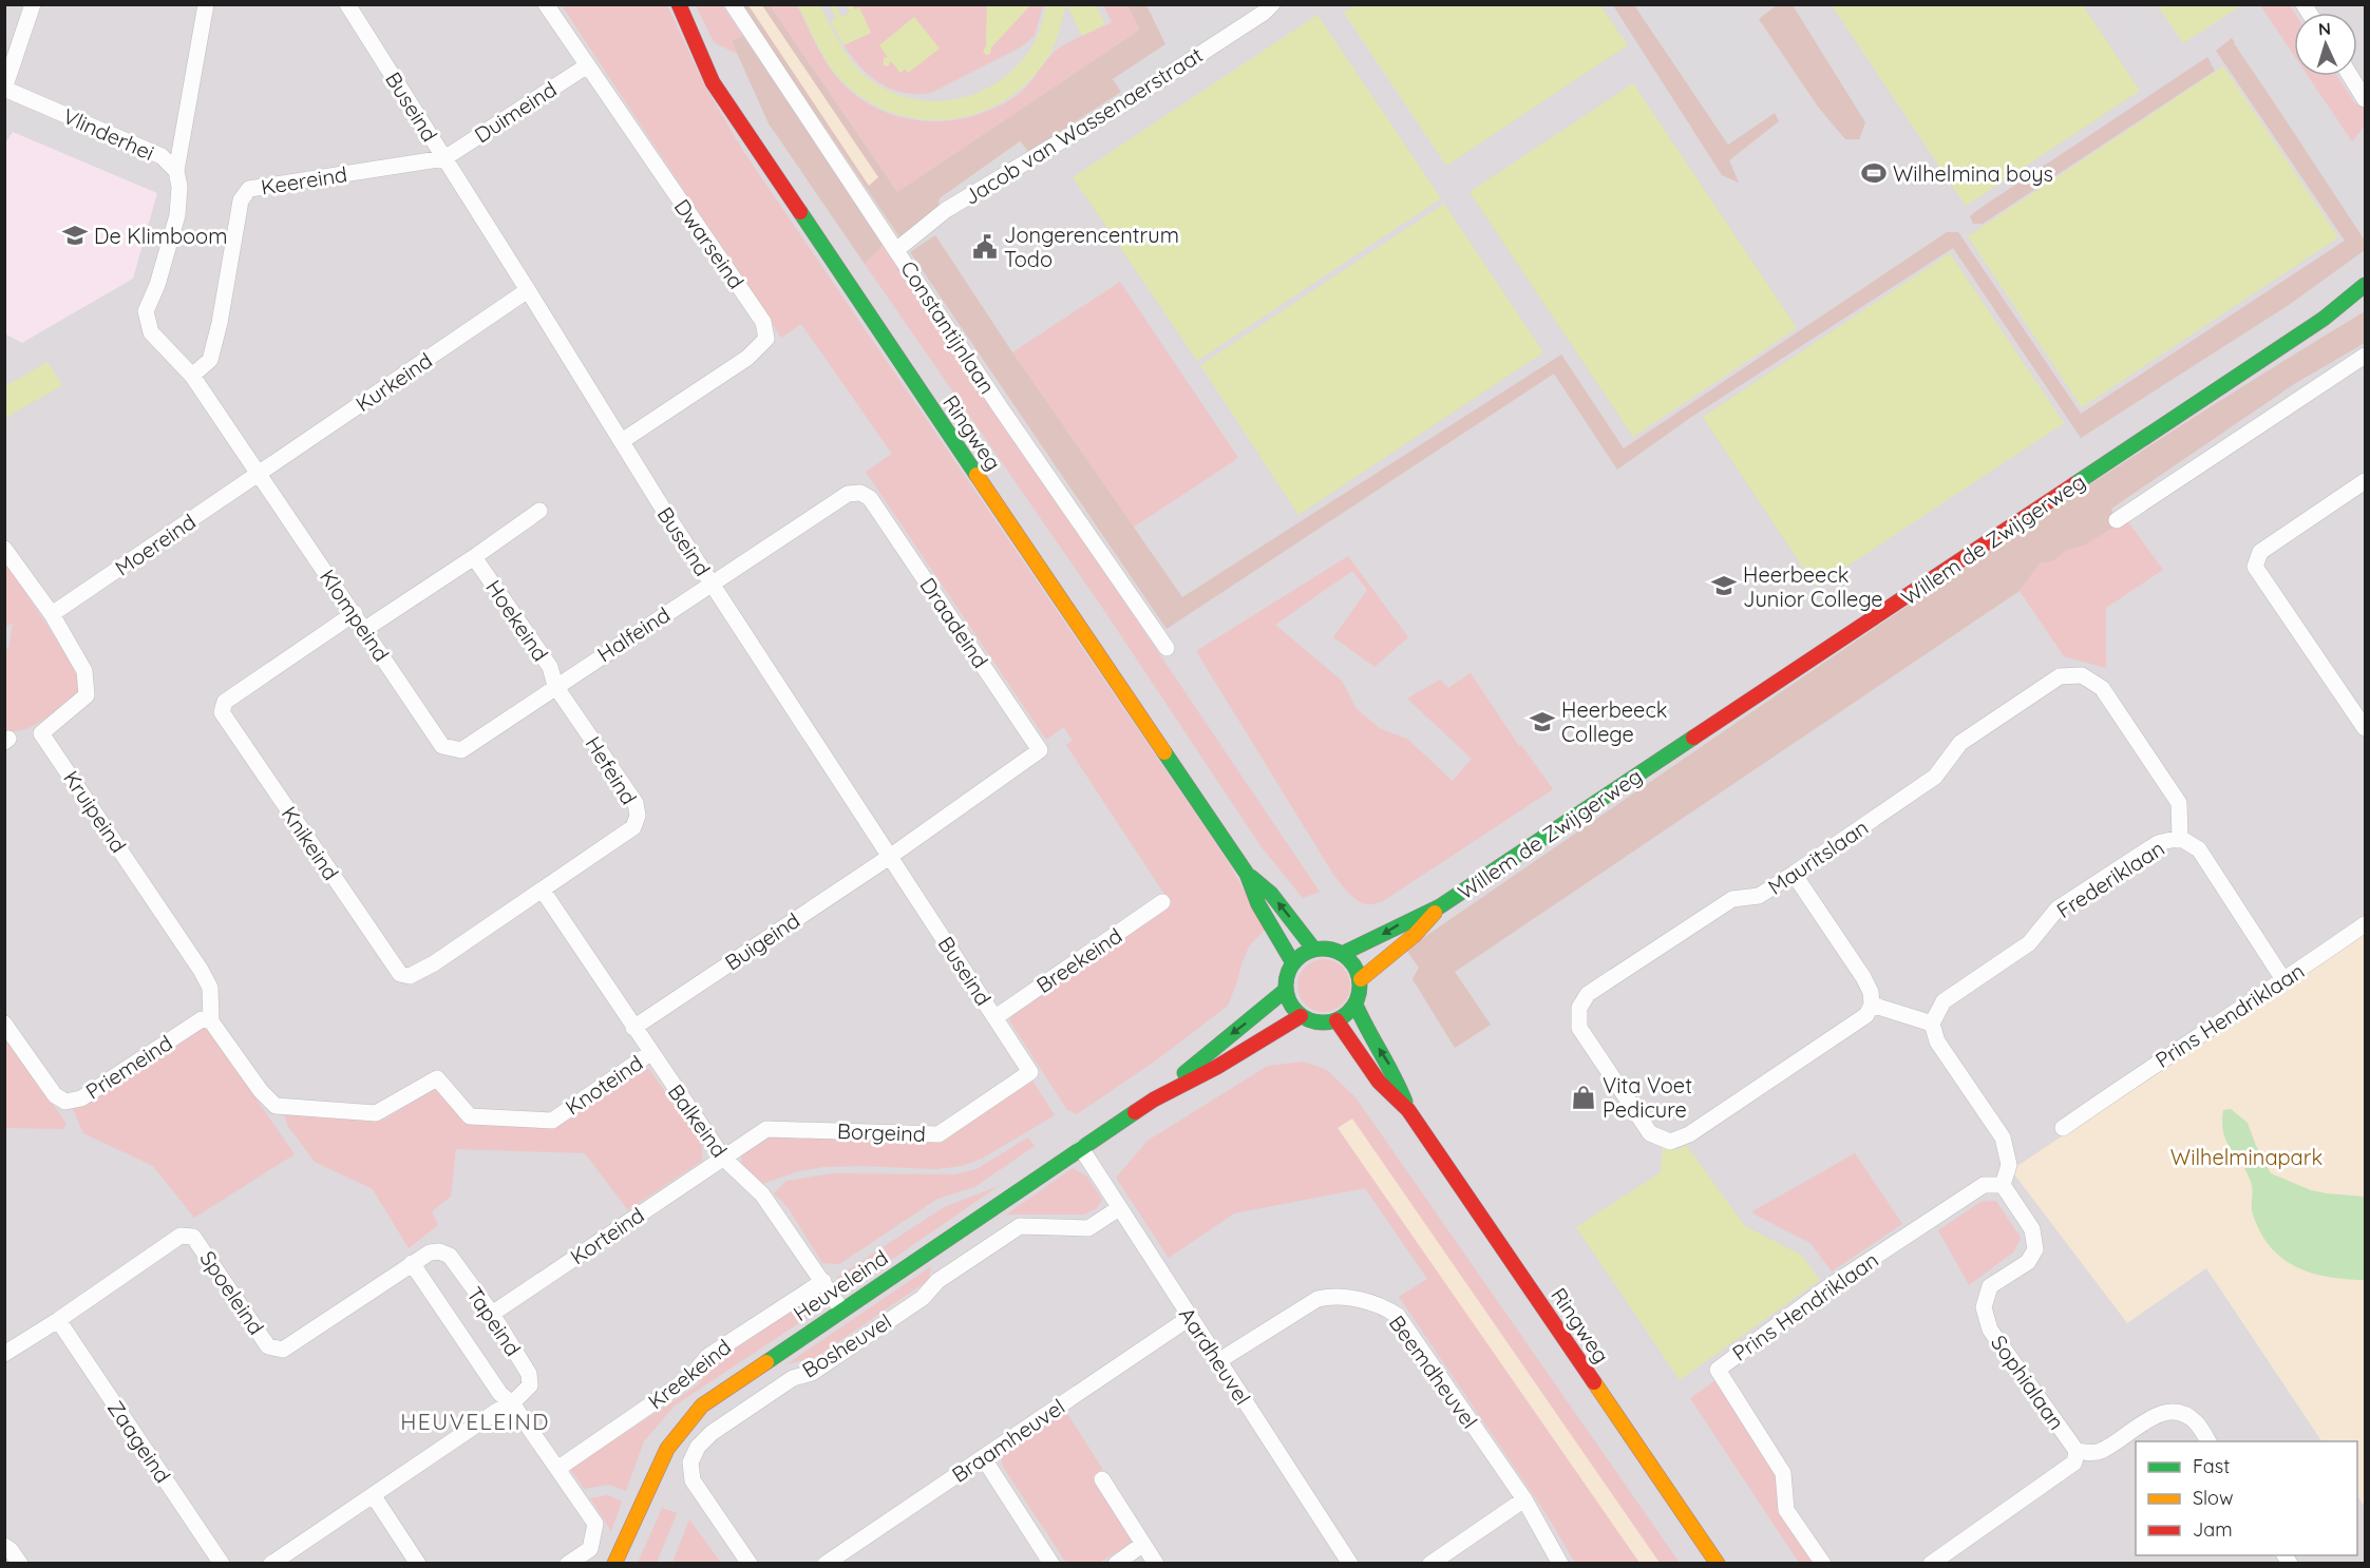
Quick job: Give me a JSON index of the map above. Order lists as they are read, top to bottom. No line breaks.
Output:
{"streets":{"main road":["Ringweg","Willem de Zwijgerweg","Heuveleind"],"street":["Buseind","Duimeind","Jacob van Wassenaerstraat","Vlinderhei","Keereind","Dwarseind","Constantijnlaan","Kurkeind","Moereind","Klompeind","Hoekeind","Draadeind","Halfeind","Hefeind","Kruipeind","Knikeind","Mauritslaan","Frederiklaan","Buigeind","Breekeind","Prins Hendriklaan","Priemeind","Knoteind","Balkeind","Borgeind","Korteind","Spoeleind","Tapeind","Bosheuvel","Aardheuvel","Beemdheuvel","Kreekeind","Sophialaan","Braamheuvel","Zaageind"]},"crossings":[["Buseind","Duimeind"],["Buseind","Keereind"],["Buseind","Dwarseind"],["Buseind","Kurkeind"],["Buseind","Draadeind"],["Buseind","Halfeind"],["Buseind","Buigeind"],["Buseind","Breekeind"],["Buseind","Borgeind"],["Duimeind","Keereind"],["Duimeind","Dwarseind"],["Jacob van Wassenaerstraat","Constantijnlaan"],["Vlinderhei","Keereind"],["Vlinderhei","Klompeind"],["Keereind","Klompeind"],["Kurkeind","Moereind"],["Kurkeind","Klompeind"],["Ringweg","Willem de Zwijgerweg"],["Ringweg","Heuveleind"],["Willem de Zwijgerweg","Heuveleind"],["Moereind","Klompeind"],["Moereind","Kruipeind"],["Klompeind","Hoekeind"],["Klompeind","Halfeind"],["Klompeind","Hefeind"],["Klompeind","Knikeind"],["Hoekeind","Halfeind"],["Hoekeind","Hefeind"],["Draadeind","Halfeind"],["Draadeind","Buigeind"],["Halfeind","Hefeind"],["Hefeind","Knikeind"],["Hefeind","Balkeind"],["Kruipeind","Priemeind"],["Kruipeind","Knoteind"],["Knikeind","Balkeind"],["Mauritslaan","Frederiklaan"],["Buigeind","Balkeind"],["Prins Hendriklaan","Sophialaan"],["Priemeind","Knoteind"],["Knoteind","Balkeind"],["Balkeind","Borgeind"],["Balkeind","Korteind"],["Balkeind","Heuveleind"],["Balkeind","Kreekeind"],["Borgeind","Korteind"],["Korteind","Tapeind"],["Heuveleind","Aardheuvel"],["Spoeleind","Tapeind"],["Spoeleind","Zaageind"],["Tapeind","Kreekeind"],["Bosheuvel","Aardheuvel"],["Aardheuvel","Beemdheuvel"],["Aardheuvel","Braamheuvel"]],"districts":["HEUVELEIND"],"parks":["Wilhelminapark"],"places":{"sports":["Wilhelmina boys"],"school or university":["De Klimboom","Heerbeeck Junior College","Heerbeeck College"],"public building":["Jongerencentrum Todo"],"shop":["Vita Voet Pedicure"]},"legend":["Fast","Slow","Jam"],"north":"top"}
